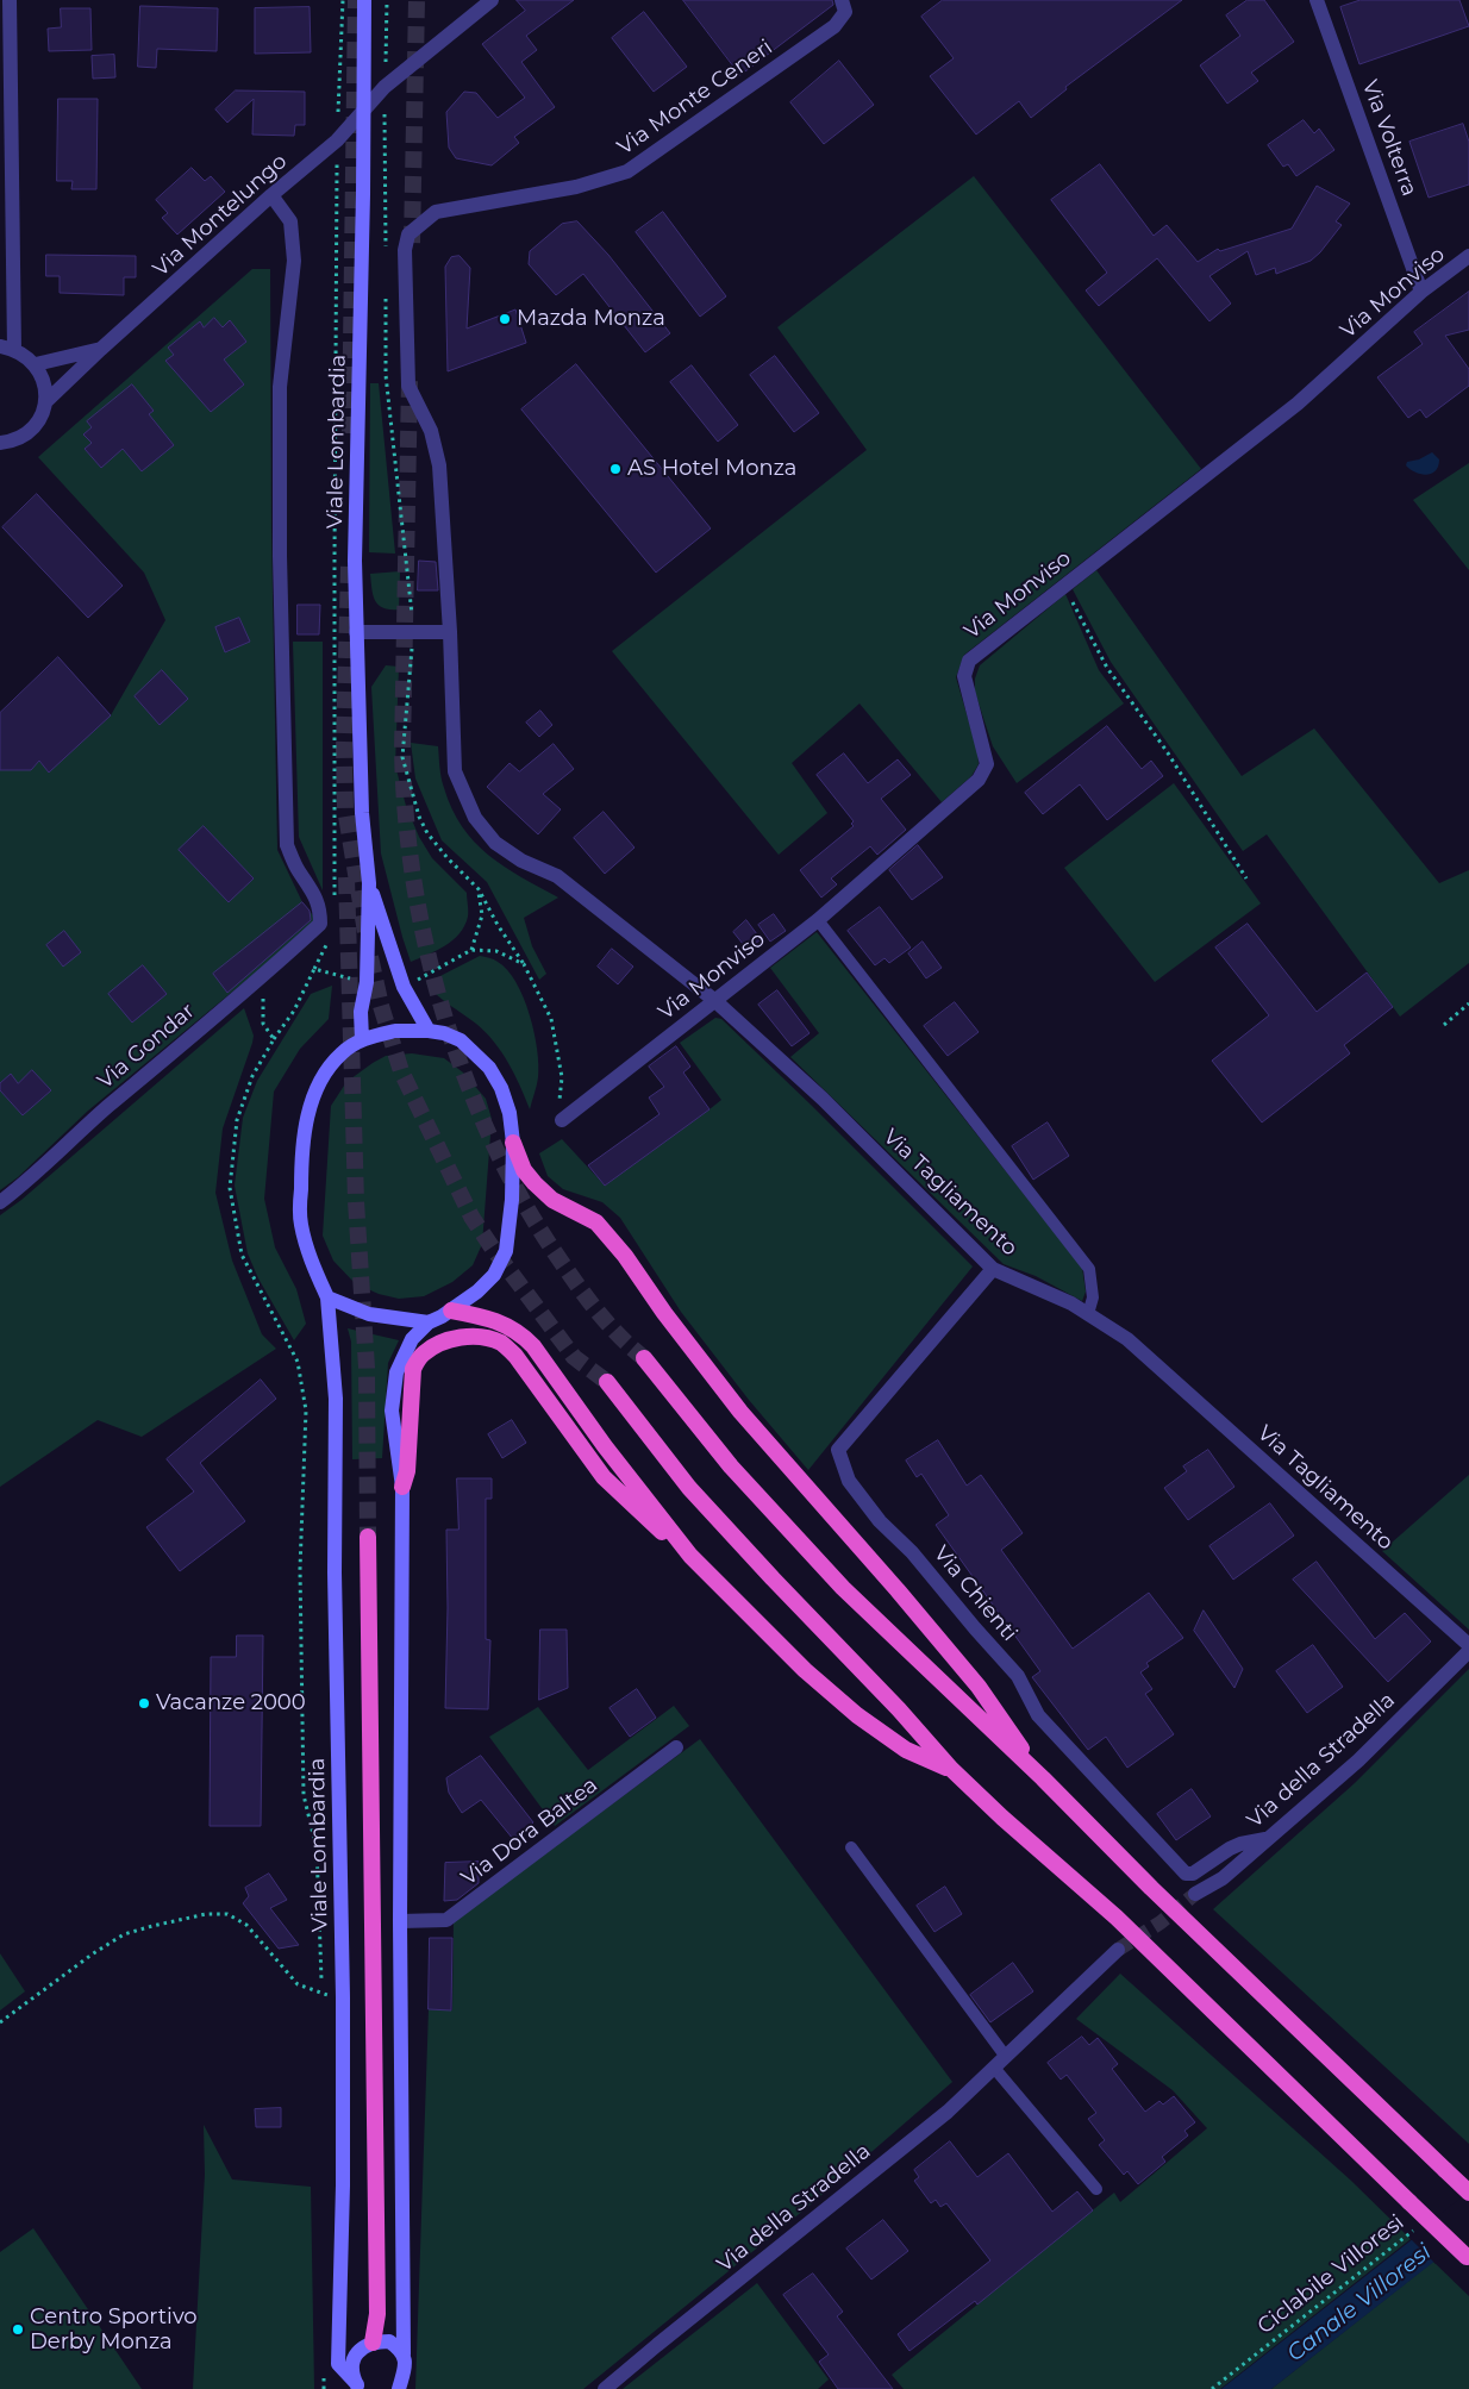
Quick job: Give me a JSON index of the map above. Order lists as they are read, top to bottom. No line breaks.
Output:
{"streets":{"main road":["Viale Lombardia"],"street":["Via Monte Ceneri","Via Volterra","Via Montelungo","Via Monviso","Via Gondar","Via Tagliamento","Via Chienti","Via della Stradella","Via Dora Baltea"],"path":["Ciclabile Villoresi"]},"crossings":[["Via Monte Ceneri","Via Tagliamento"],["Via Volterra","Via Monviso"],["Via Montelungo","Viale Lombardia"],["Via Montelungo","Via Gondar"],["Via Monviso","Via Tagliamento"],["Via Tagliamento","Via Chienti"],["Via Chienti","Via della Stradella"]],"water":["Canale Villoresi"],"places":["Mazda Monza","AS Hotel Monza","Vacanze 2000","Centro Sportivo Derby Monza"]}
